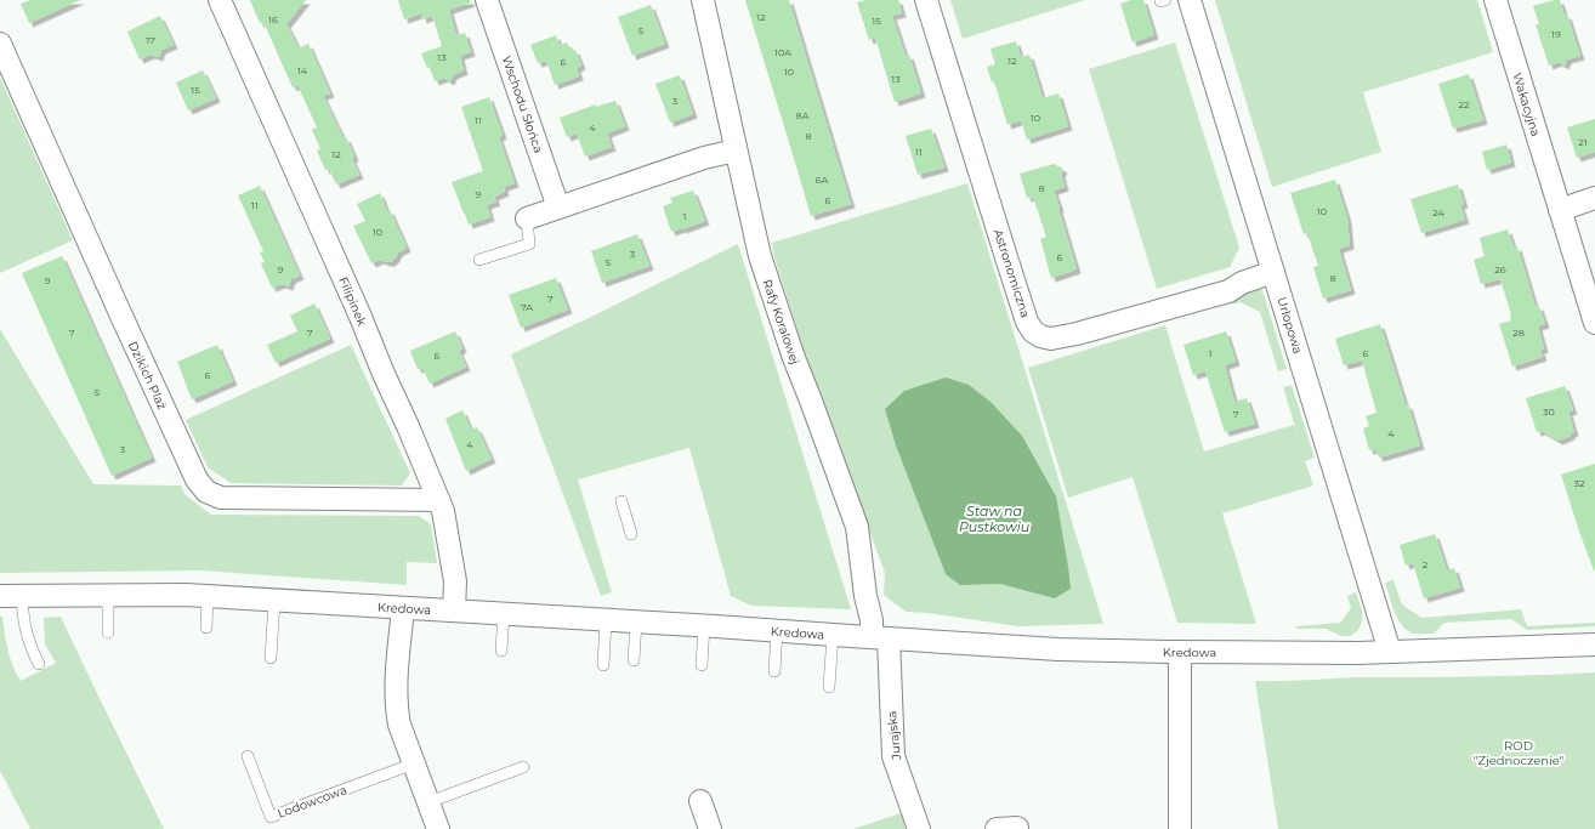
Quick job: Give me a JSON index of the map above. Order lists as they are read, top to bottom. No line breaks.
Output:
{"streets":{"street":["Wschodu Słońca","Wakacyjna","Astronomiczna","Filipinek","Rafy Koralowej","Urlopowa","Dzikich Plaż","Kredowa","Jurajska"],"lane":["Lodowcowa"]},"crossings":[["Astronomiczna","Urlopowa"],["Filipinek","Dzikich Plaż"],["Filipinek","Kredowa"],["Rafy Koralowej","Kredowa"],["Rafy Koralowej","Jurajska"],["Urlopowa","Kredowa"],["Kredowa","Jurajska"]],"water":["Staw na Pustkowiu"],"parks":["ROD \"Zjednoczenie\""],"house_numbers":["12","16","15","5","19","17","10A","13","12","6","14","10","13","15","3","22","8A","10","11","4","8","21","11","12","6A","8","9","6","11","10","24","1","10","3","6","5","9","26","8","9","7","7A","7","7","28","1","6","6","6","5","30","7","4","4","3","32","2"]}
